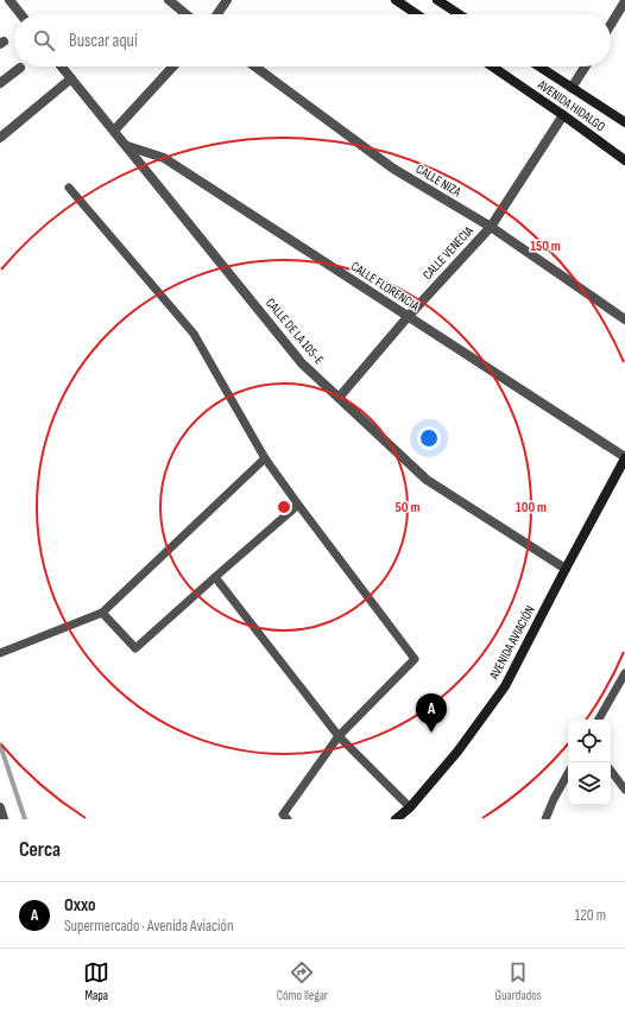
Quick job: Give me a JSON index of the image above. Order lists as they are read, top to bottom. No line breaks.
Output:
{"streets":{"main road":["AVENIDA HIDALGO","AVENIDA AVIACIÓN"],"street":["CALLE NIZA","CALLE VENECIA","CALLE FLORENCIA","CALLE DE LA 105-E"]},"crossings":[["AVENIDA HIDALGO","CALLE VENECIA"],["CALLE NIZA","CALLE VENECIA"],["CALLE VENECIA","CALLE FLORENCIA"],["CALLE VENECIA","CALLE DE LA 105-E"],["CALLE FLORENCIA","CALLE DE LA 105-E"],["CALLE FLORENCIA","AVENIDA AVIACIÓN"],["CALLE DE LA 105-E","AVENIDA AVIACIÓN"]],"page":{"search":"Buscar aquí","pins":"A","heading":"Cerca","list":[{"mark":"A","name":"Oxxo","note":"Supermercado · Avenida Aviación","value":"120 m"}],"nav":["Mapa","Cómo llegar","Guardados"]},"rings":["150 m","50 m","100 m"]}
